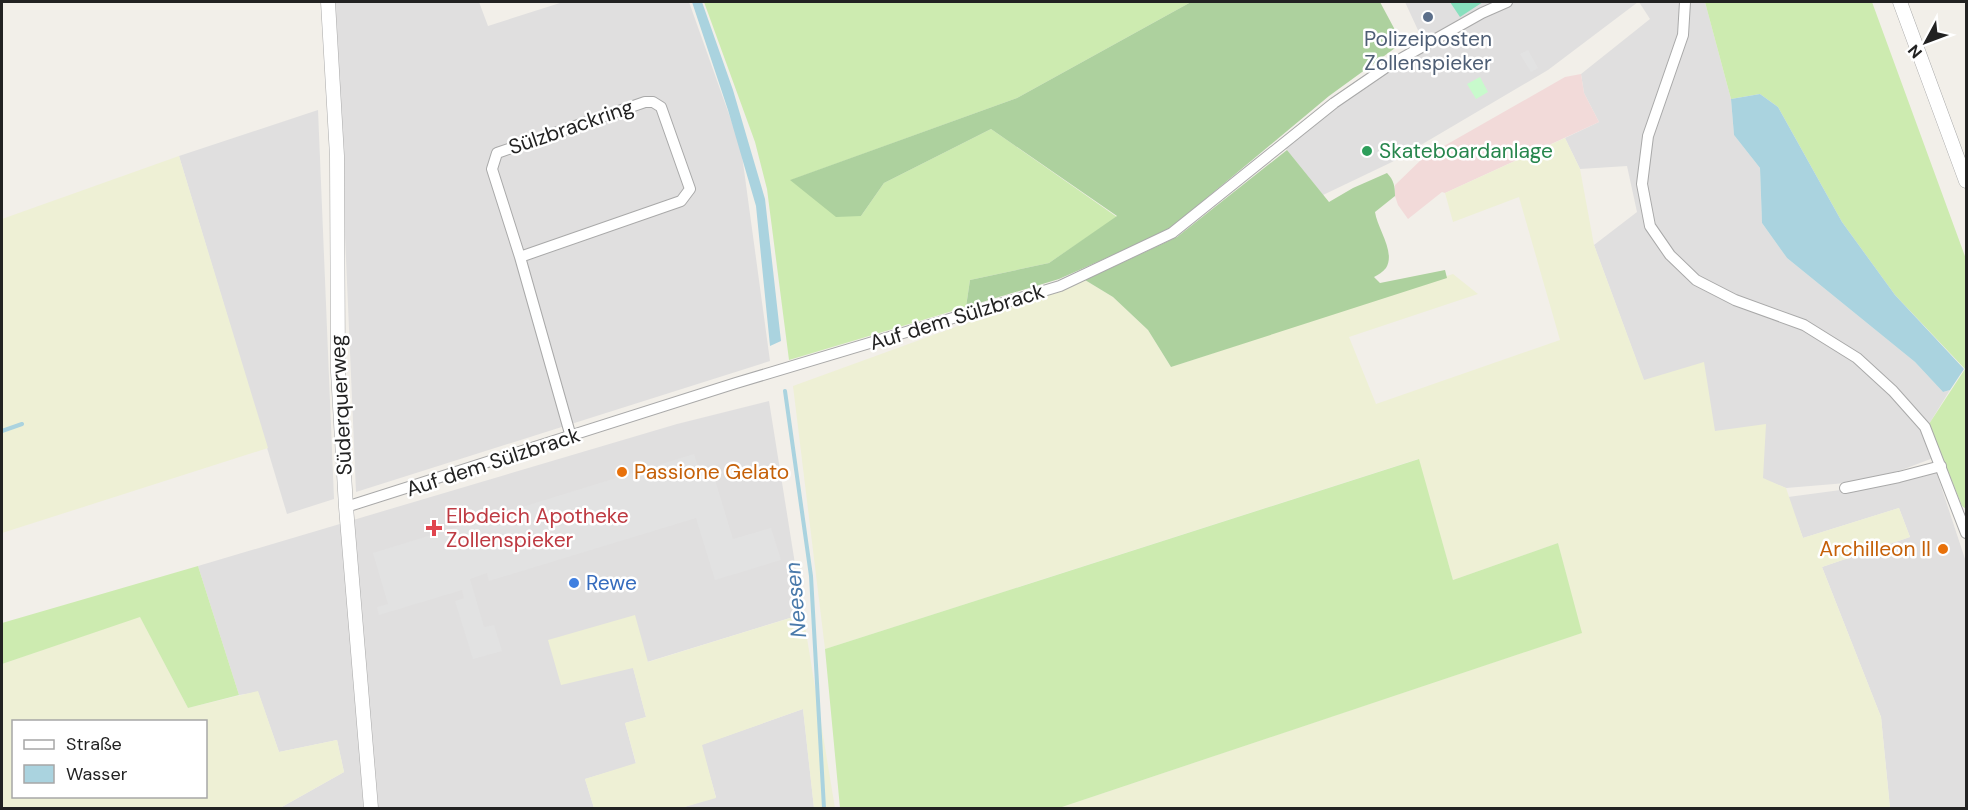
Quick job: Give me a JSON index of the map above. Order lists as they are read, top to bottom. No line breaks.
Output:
{"streets":{"street":["Sülzbrackring","Auf dem Sülzbrack","Süderquerweg"]},"crossings":[["Sülzbrackring","Auf dem Sülzbrack"],["Auf dem Sülzbrack","Süderquerweg"]],"water":["Neesen"],"places":{"other":["Polizeiposten Zollenspieker","Skateboardanlage","Passione Gelato","Archilleon II","Rewe"],"health":["Elbdeich Apotheke Zollenspieker"]},"legend":["Straße","Wasser"],"north":"bottom left"}
